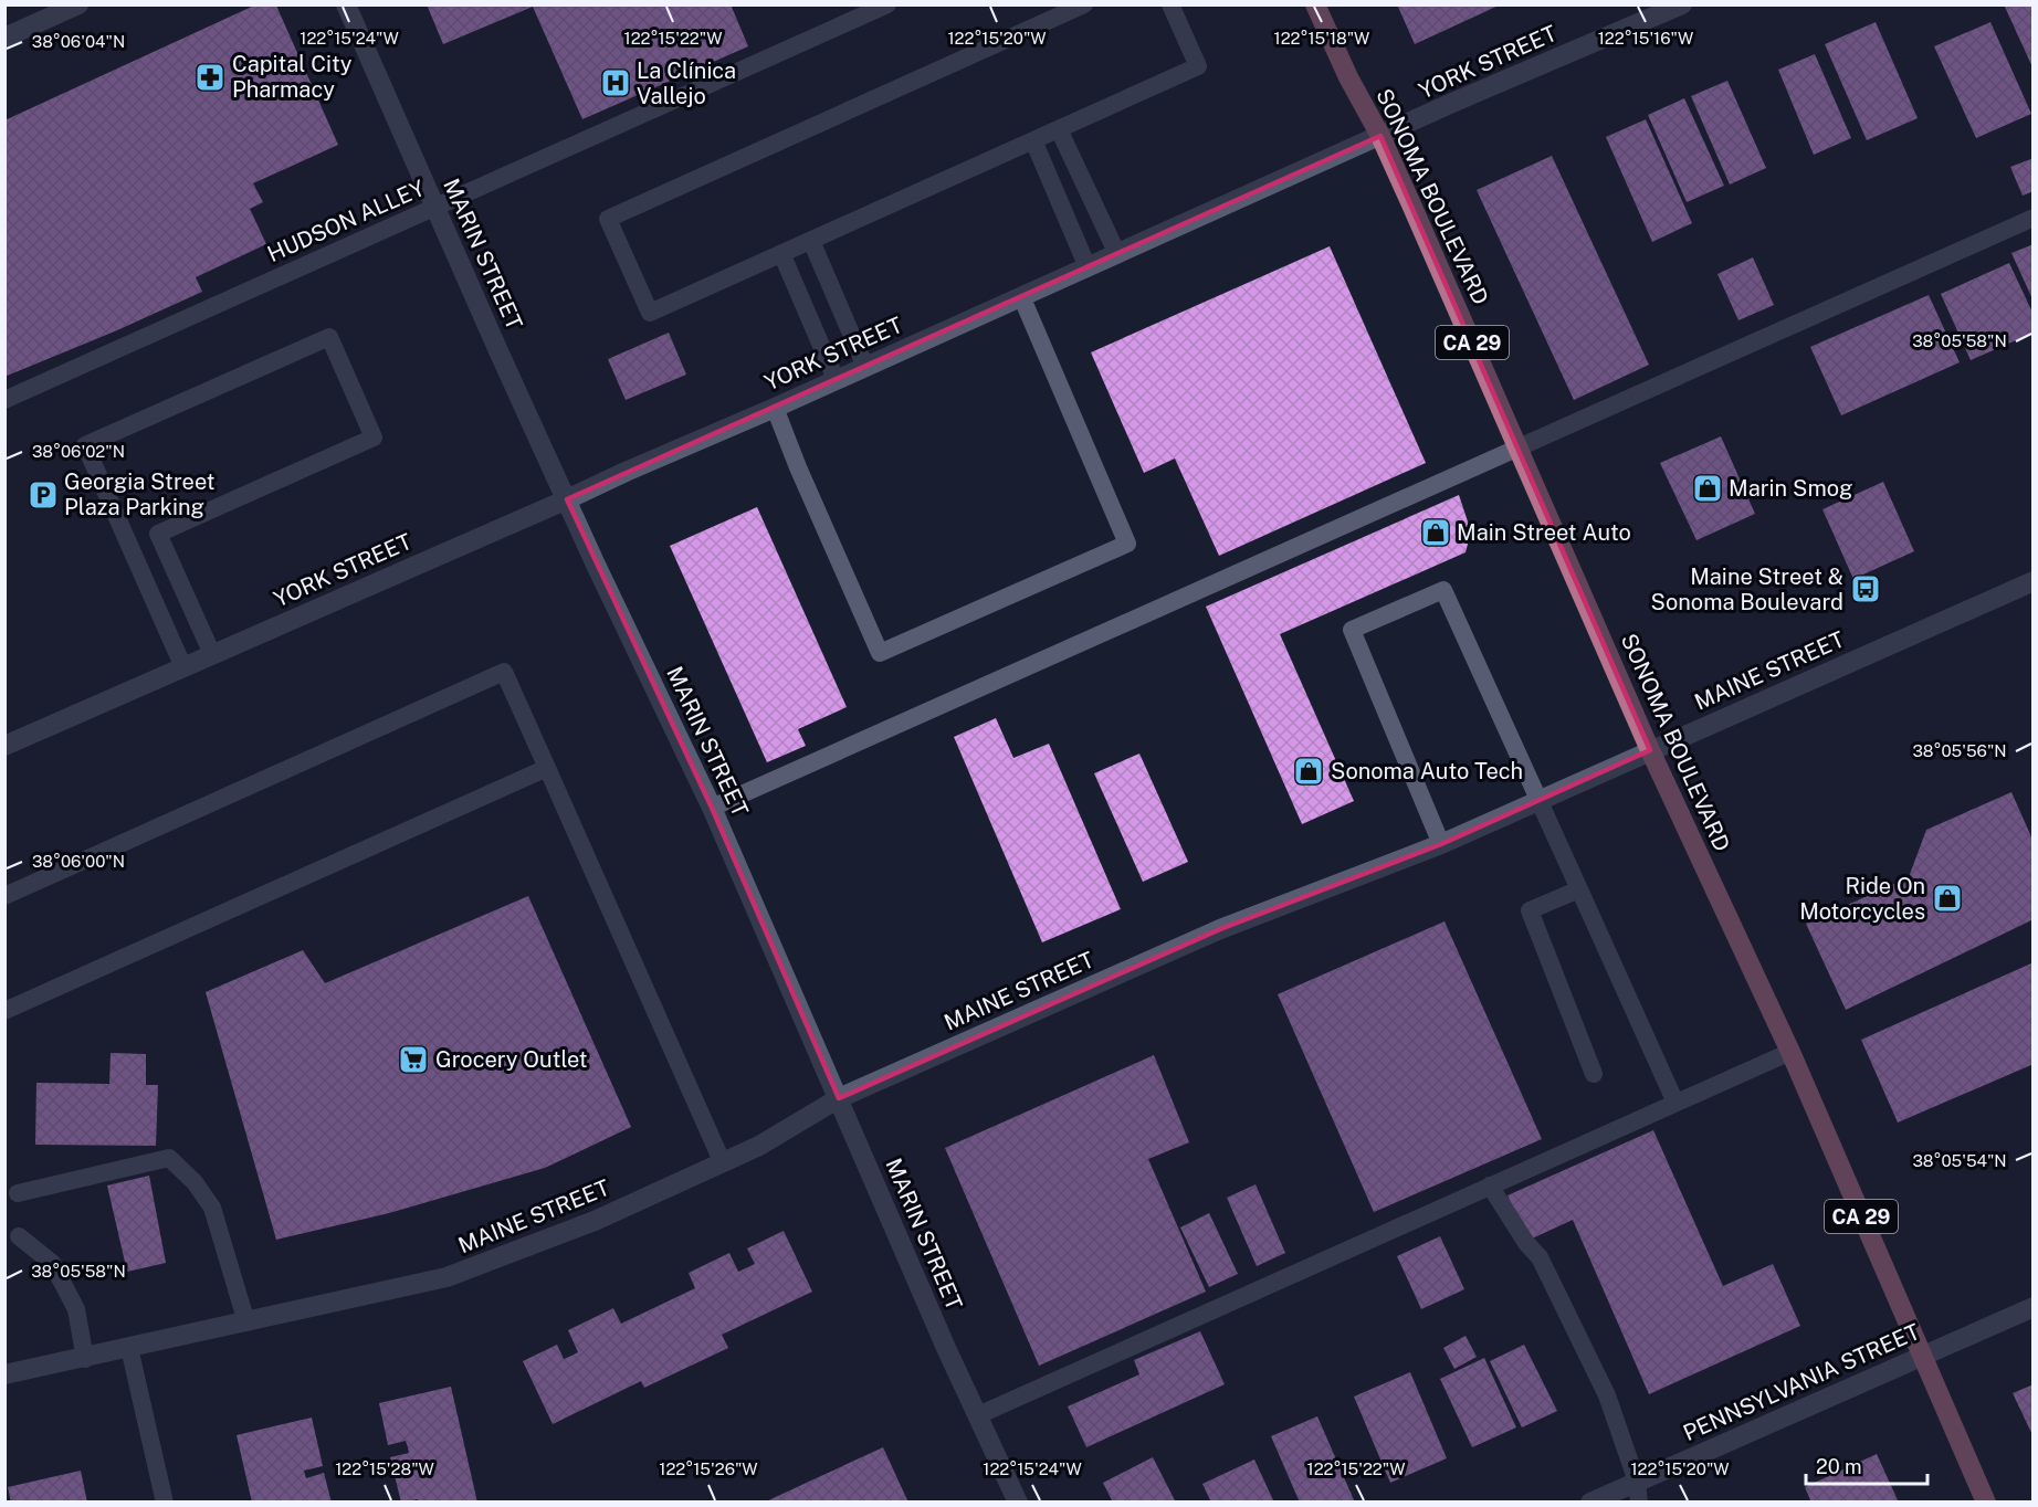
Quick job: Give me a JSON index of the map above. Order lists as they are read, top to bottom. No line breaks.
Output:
{"streets":{"main road":["SONOMA BOULEVARD","CA 29"],"street":["YORK STREET","MARIN STREET","MAINE STREET","PENNSYLVANIA STREET"],"lane":["HUDSON ALLEY"]},"crossings":[["YORK STREET","SONOMA BOULEVARD"],["YORK STREET","MARIN STREET"],["SONOMA BOULEVARD","MAINE STREET"],["SONOMA BOULEVARD","PENNSYLVANIA STREET"],["HUDSON ALLEY","MARIN STREET"],["MARIN STREET","MAINE STREET"]],"places":{"pharmacy":["Capital City Pharmacy"],"hospital":["La Clínica Vallejo"],"shop":["Marin Smog","Main Street Auto","Sonoma Auto Tech","Ride On Motorcycles"],"parking":["Georgia Street Plaza Parking"],"bus stop":["Maine Street & Sonoma Boulevard"],"supermarket":["Grocery Outlet"]},"scale_bar":"20 m","coordinates":["122°15'24\"W","122°15'22\"W","122°15'20\"W","122°15'18\"W","122°15'16\"W","38°06'04\"N","38°05'58\"N","38°06'02\"N","38°05'56\"N","38°06'00\"N","38°05'54\"N","122°15'28\"W","122°15'26\"W"]}
